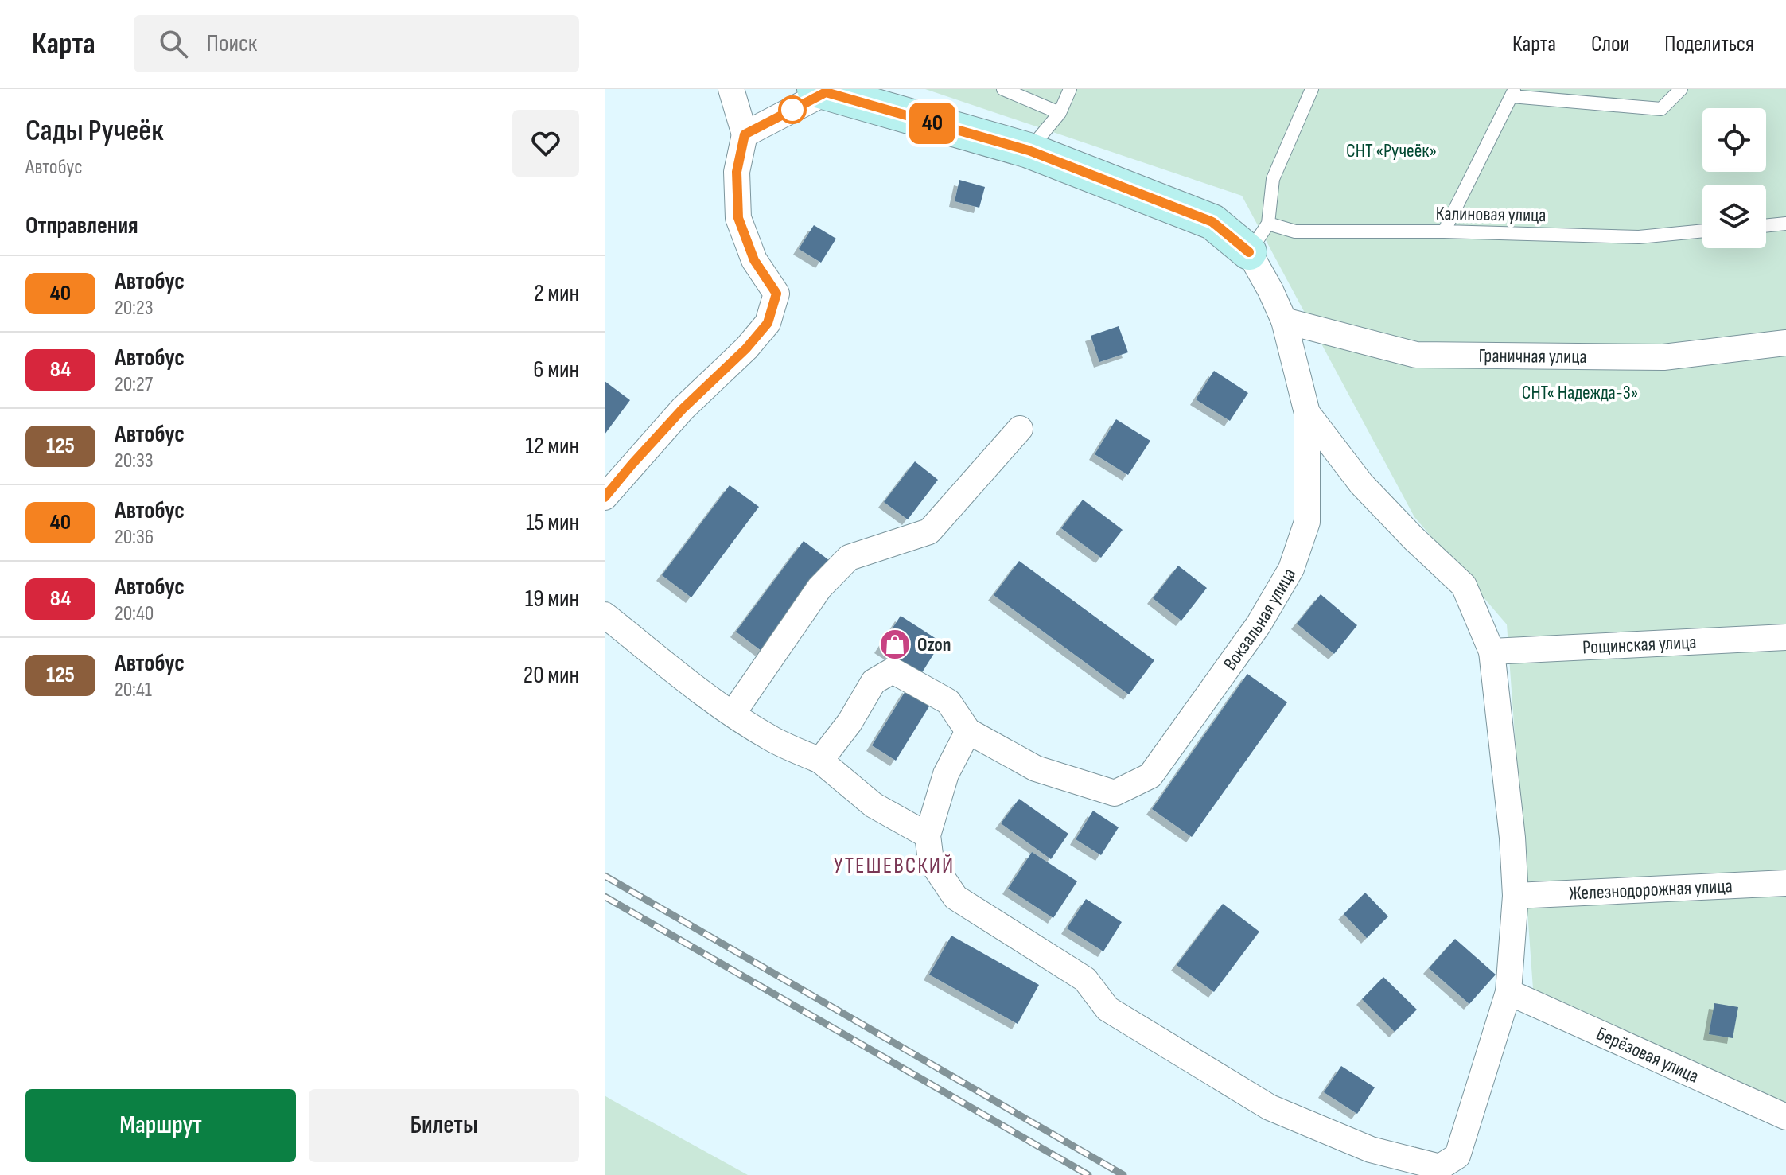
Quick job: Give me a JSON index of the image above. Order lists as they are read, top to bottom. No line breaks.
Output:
{"streets":{"street":["Граничная улица","Вокзальная улица","Рощинская улица","Железнодорожная улица","Берёзовая улица"],"lane":["Калиновая улица"]},"crossings":[["Граничная улица","Вокзальная улица"]],"districts":["УТЕШЕВСКИЙ"],"parks":["СНТ «Ручеёк»","СНТ« Надежда-3»"],"places":{"shop":["Ozon"]},"lines":["bus line 40"],"page":{"header":"Карта","search":"Поиск","nav":["Карта","Слои","Поделиться"],"heading":[["Сады Ручеёк","Автобус"],"Отправления"],"on_map":"40","list":[{"mark":"40","name":"Автобус","note":"20:23","value":"2 мин"},{"mark":"84","name":"Автобус","note":"20:27","value":"6 мин"},{"mark":"125","name":"Автобус","note":"20:33","value":"12 мин"},{"mark":"40","name":"Автобус","note":"20:36","value":"15 мин"},{"mark":"84","name":"Автобус","note":"20:40","value":"19 мин"},{"mark":"125","name":"Автобус","note":"20:41","value":"20 мин"}],"buttons":["Маршрут","Билеты"]}}
